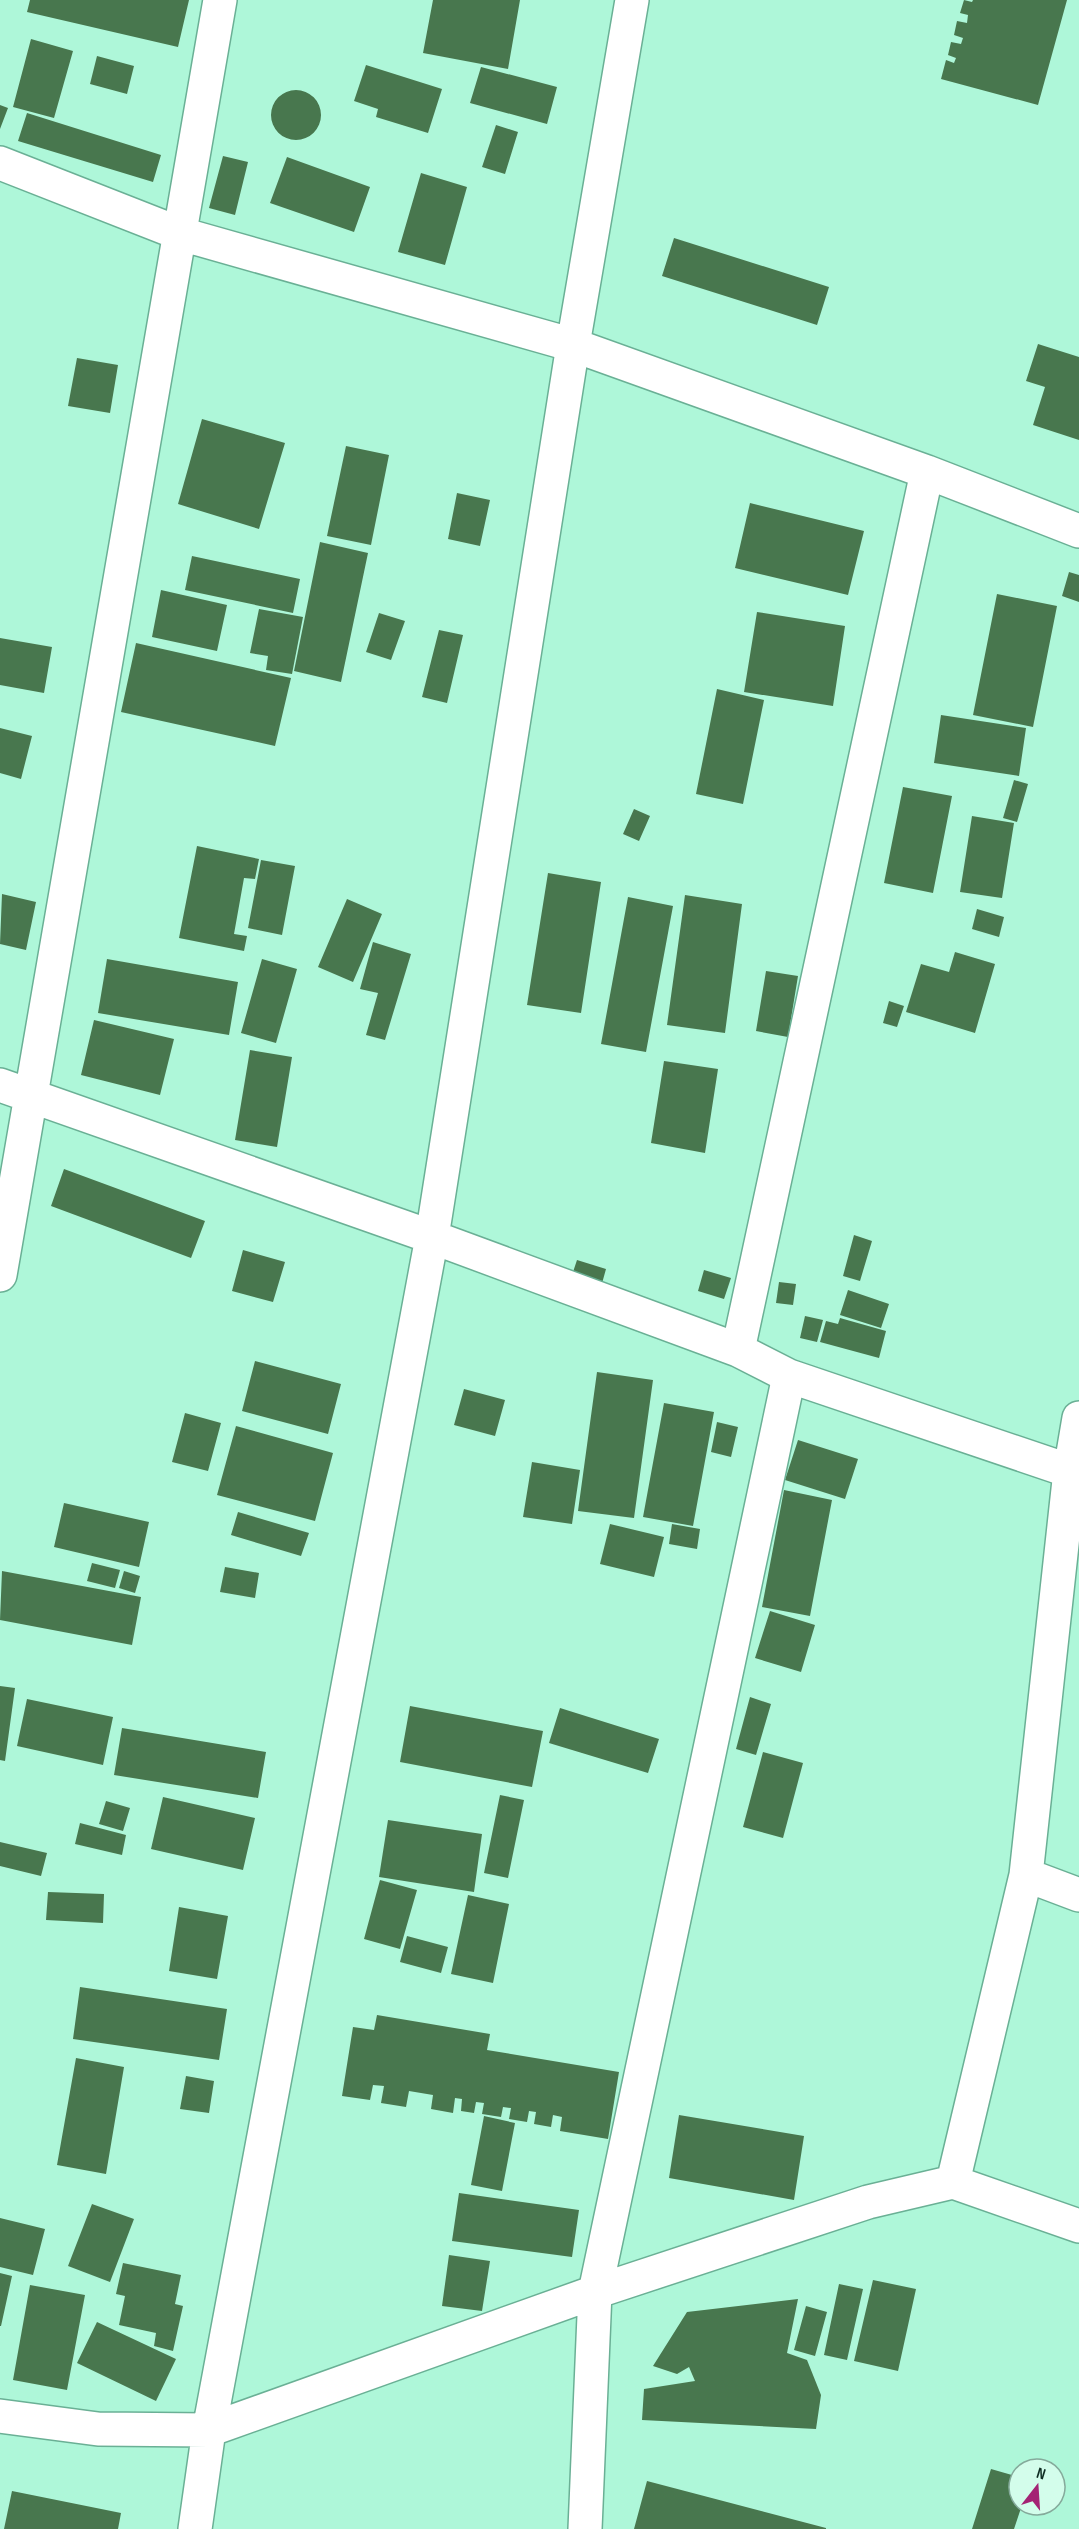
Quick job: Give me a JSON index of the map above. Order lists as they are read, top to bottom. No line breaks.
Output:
{"north":"top"}
